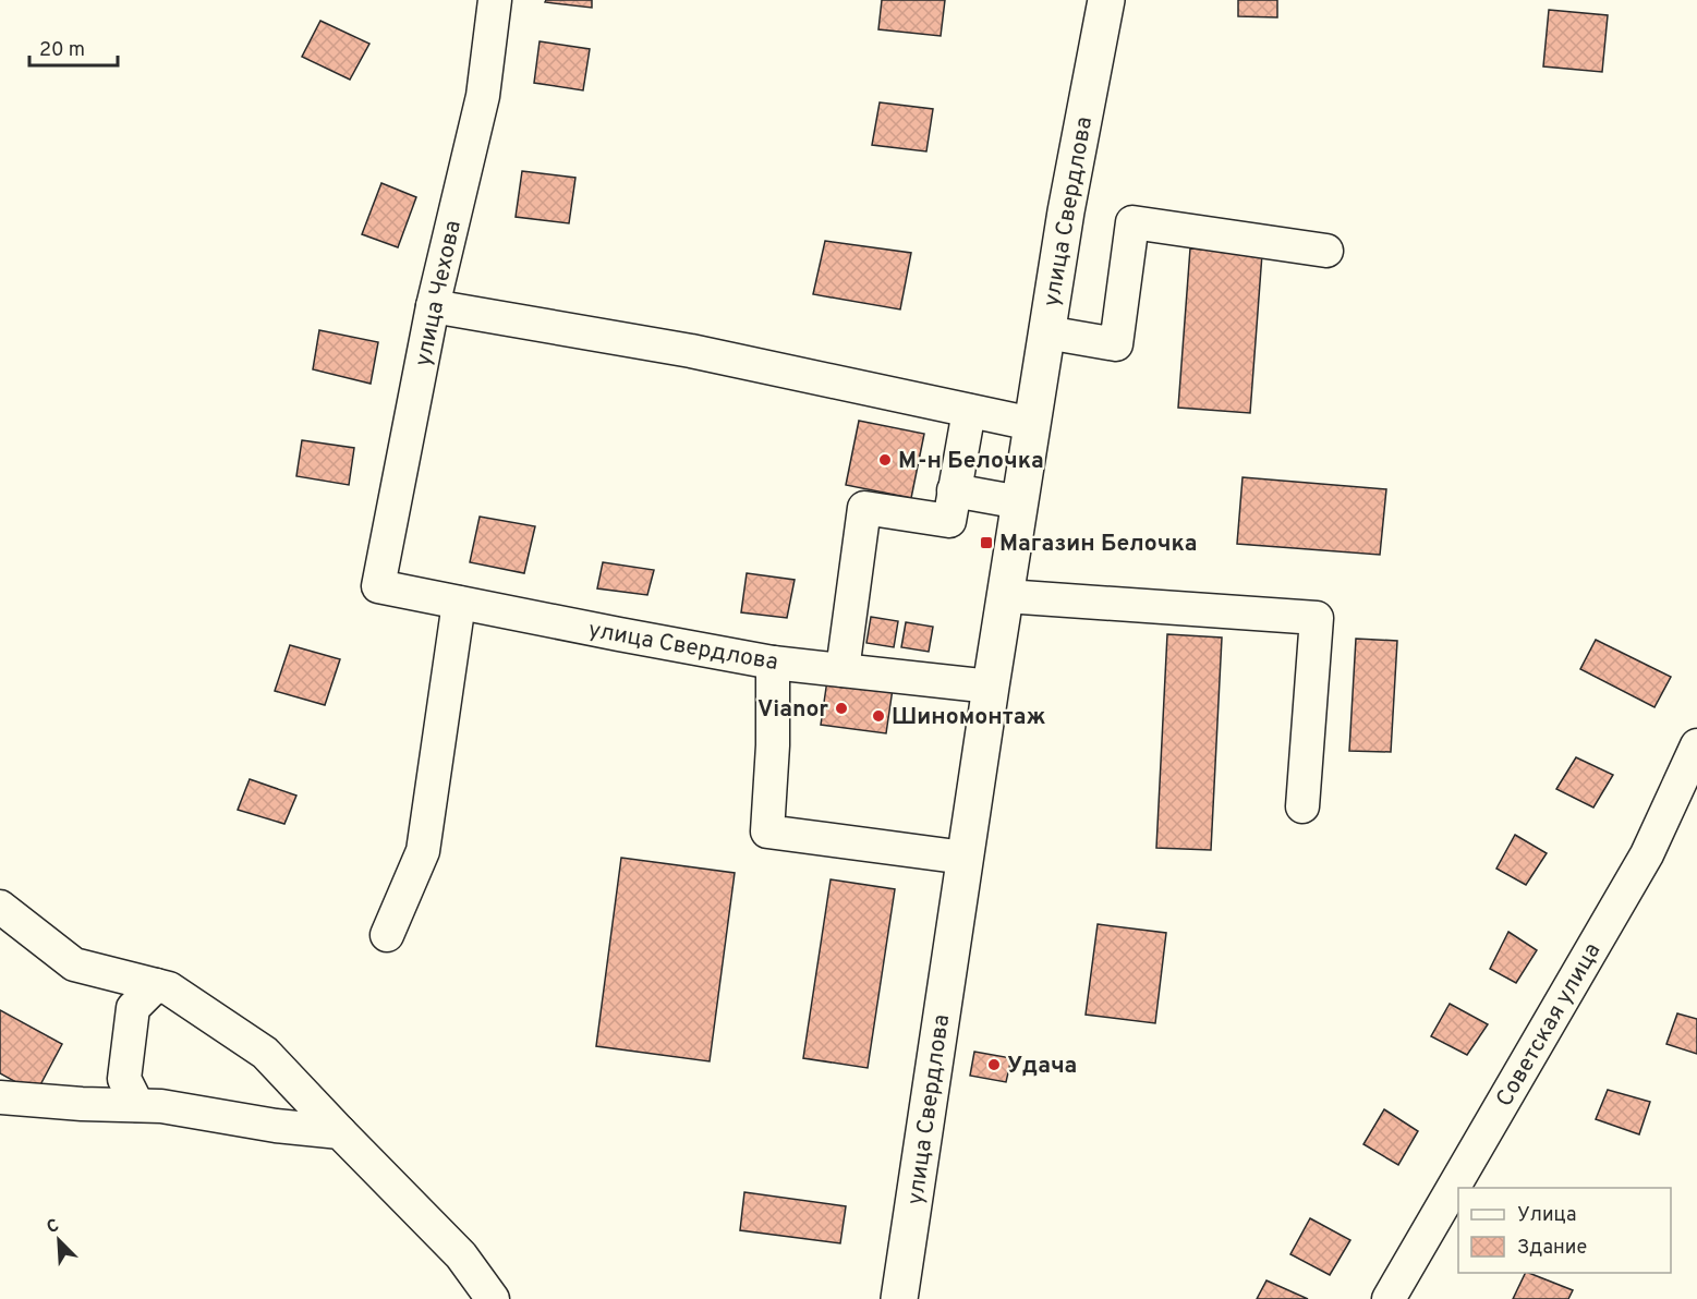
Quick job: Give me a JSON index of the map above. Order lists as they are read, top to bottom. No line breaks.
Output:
{"streets":{"main road":["улица Свердлова"],"street":["улица Чехова","Советская улица"]},"crossings":[["улица Свердлова","улица Чехова"]],"places":{"other":["М-н Белочка","Vianor","Шиномонтаж","Удача"],"transit":["Магазин Белочка"]},"legend":["Улица","Здание"],"scale_bar":"20 m","north":"top left"}
